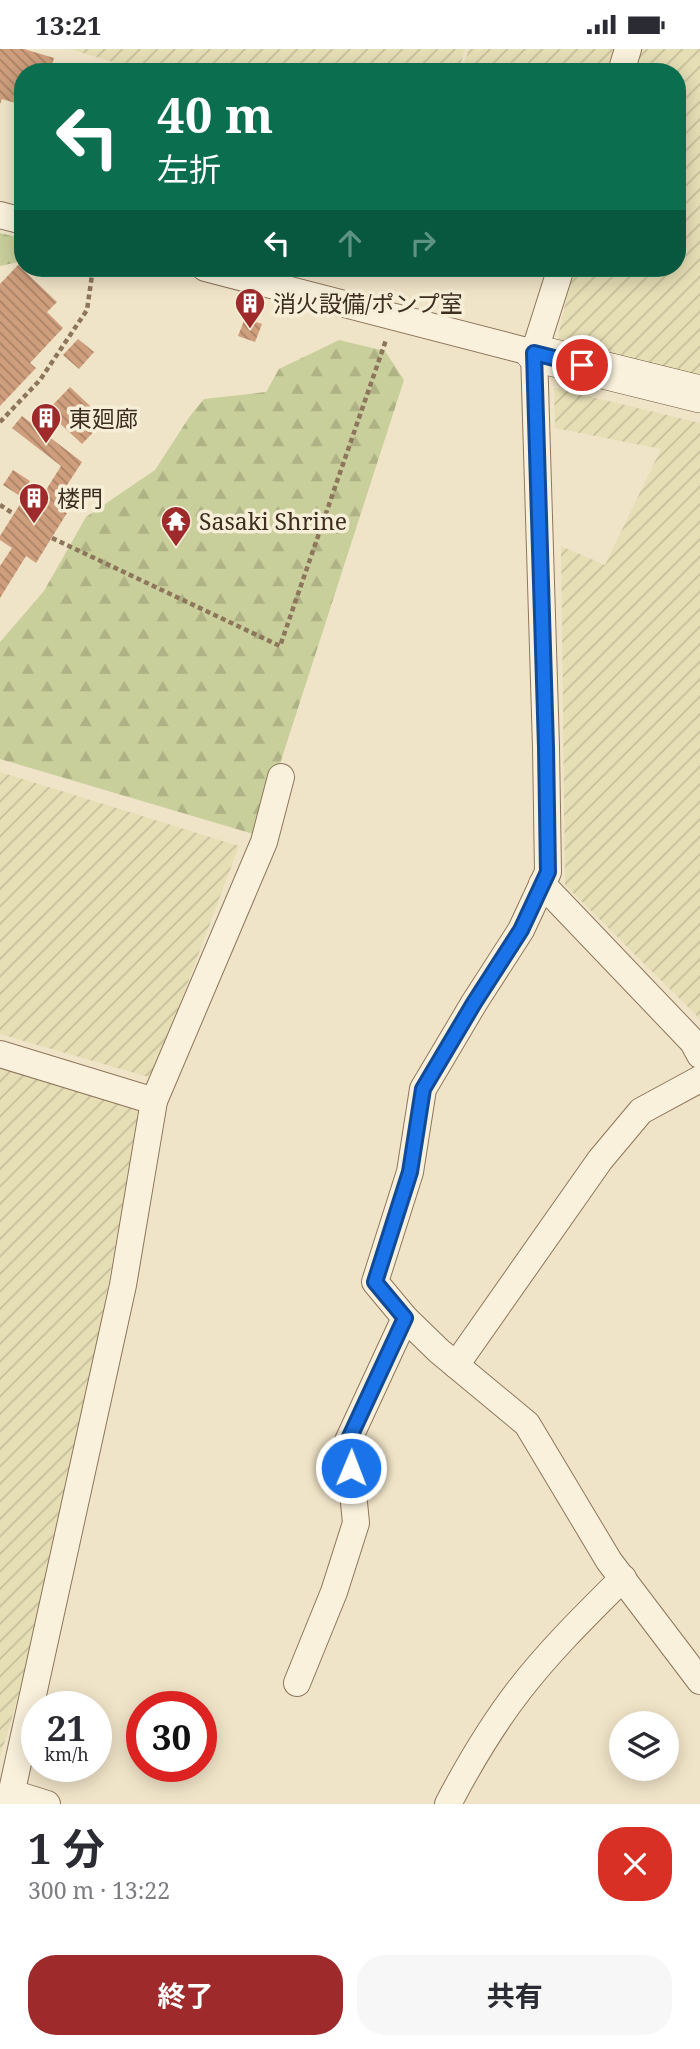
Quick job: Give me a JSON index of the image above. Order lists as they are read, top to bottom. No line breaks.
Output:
{"places":{"building":["消火設備/ポンプ室","東廻廊","楼門"],"temple":["Sasaki Shrine"]},"page":{"status":"13:21","turn":["40 m","左折"],"speed":"21 km/h","limit":"30","heading":["1 分","300 m · 13:22"],"buttons":["終了","共有"]}}
